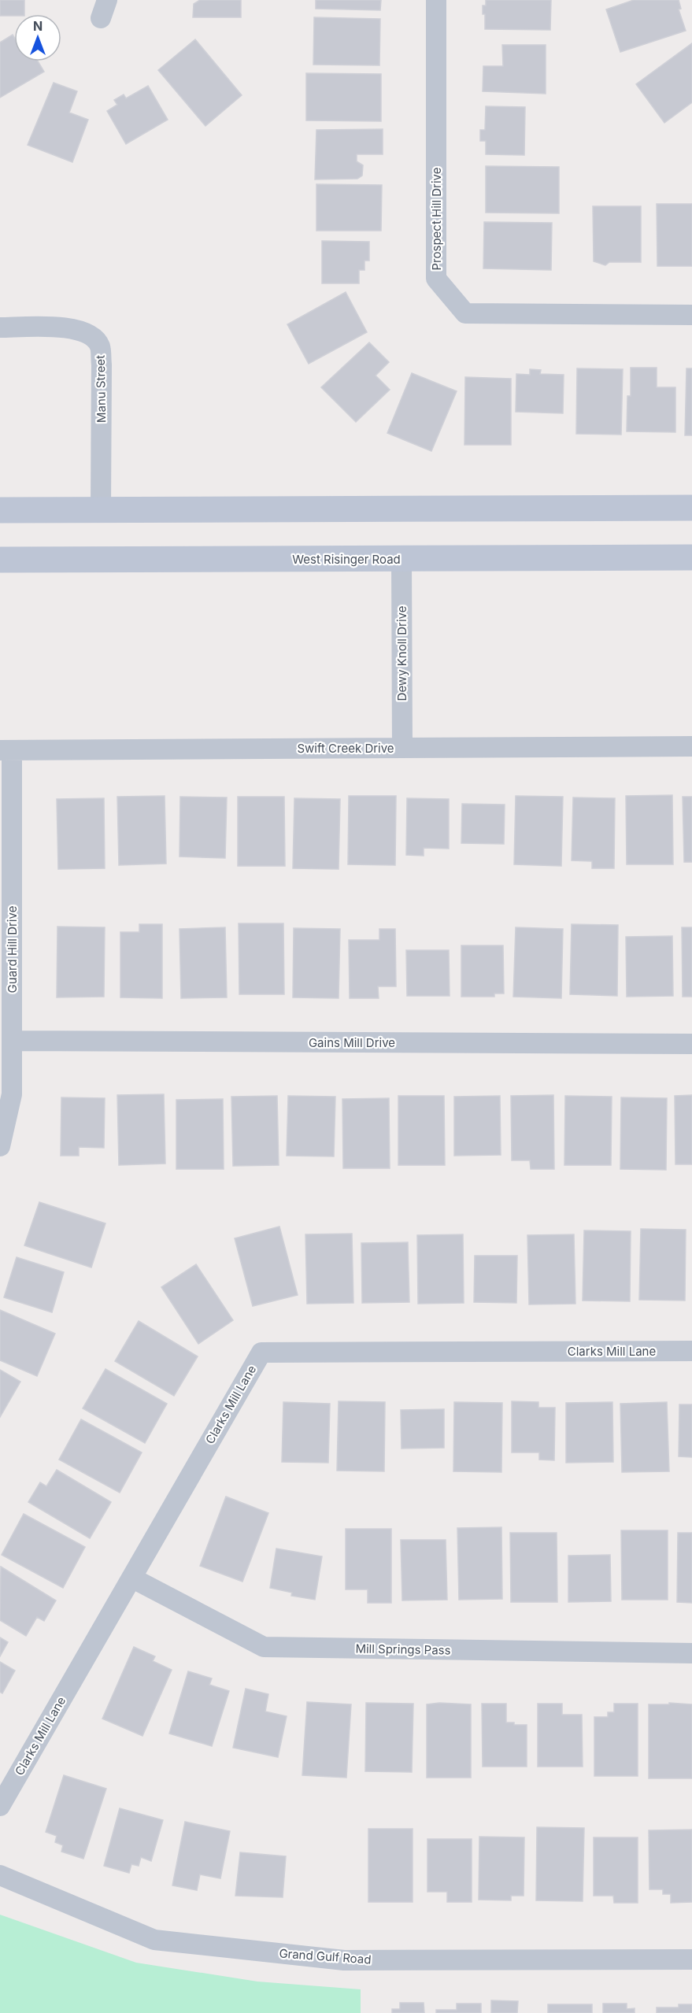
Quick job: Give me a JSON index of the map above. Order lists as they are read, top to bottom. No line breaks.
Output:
{"streets":{"main road":["West Risinger Road"],"street":["Prospect Hill Drive","Manu Street","Dewy Knoll Drive","Swift Creek Drive","Guard Hill Drive","Gains Mill Drive","Clarks Mill Lane","Mill Springs Pass","Grand Gulf Road"]},"crossings":[["West Risinger Road","Dewy Knoll Drive"],["Dewy Knoll Drive","Swift Creek Drive"],["Swift Creek Drive","Guard Hill Drive"],["Guard Hill Drive","Gains Mill Drive"],["Clarks Mill Lane","Mill Springs Pass"]],"north":"top"}
